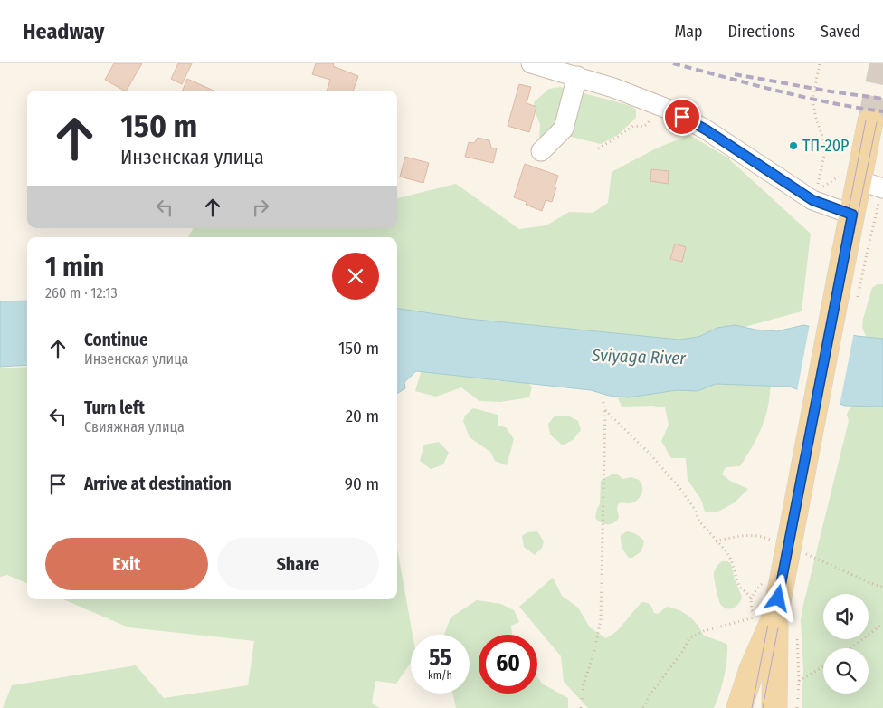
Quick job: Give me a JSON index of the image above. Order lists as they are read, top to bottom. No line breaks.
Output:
{"water":["Sviyaga River"],"places":["ТП-20Р"],"page":{"header":"Headway","nav":["Map","Directions","Saved"],"turn":["150 m","Инзенская улица"],"heading":["1 min","260 m · 12:13"],"list":[{"name":"Continue","note":"Инзенская улица","value":"150 m"},{"name":"Turn left","note":"Свияжная улица","value":"20 m"},{"name":"Arrive at destination","value":"90 m"}],"buttons":["Exit","Share"],"speed":"55 km/h","limit":"60"}}
